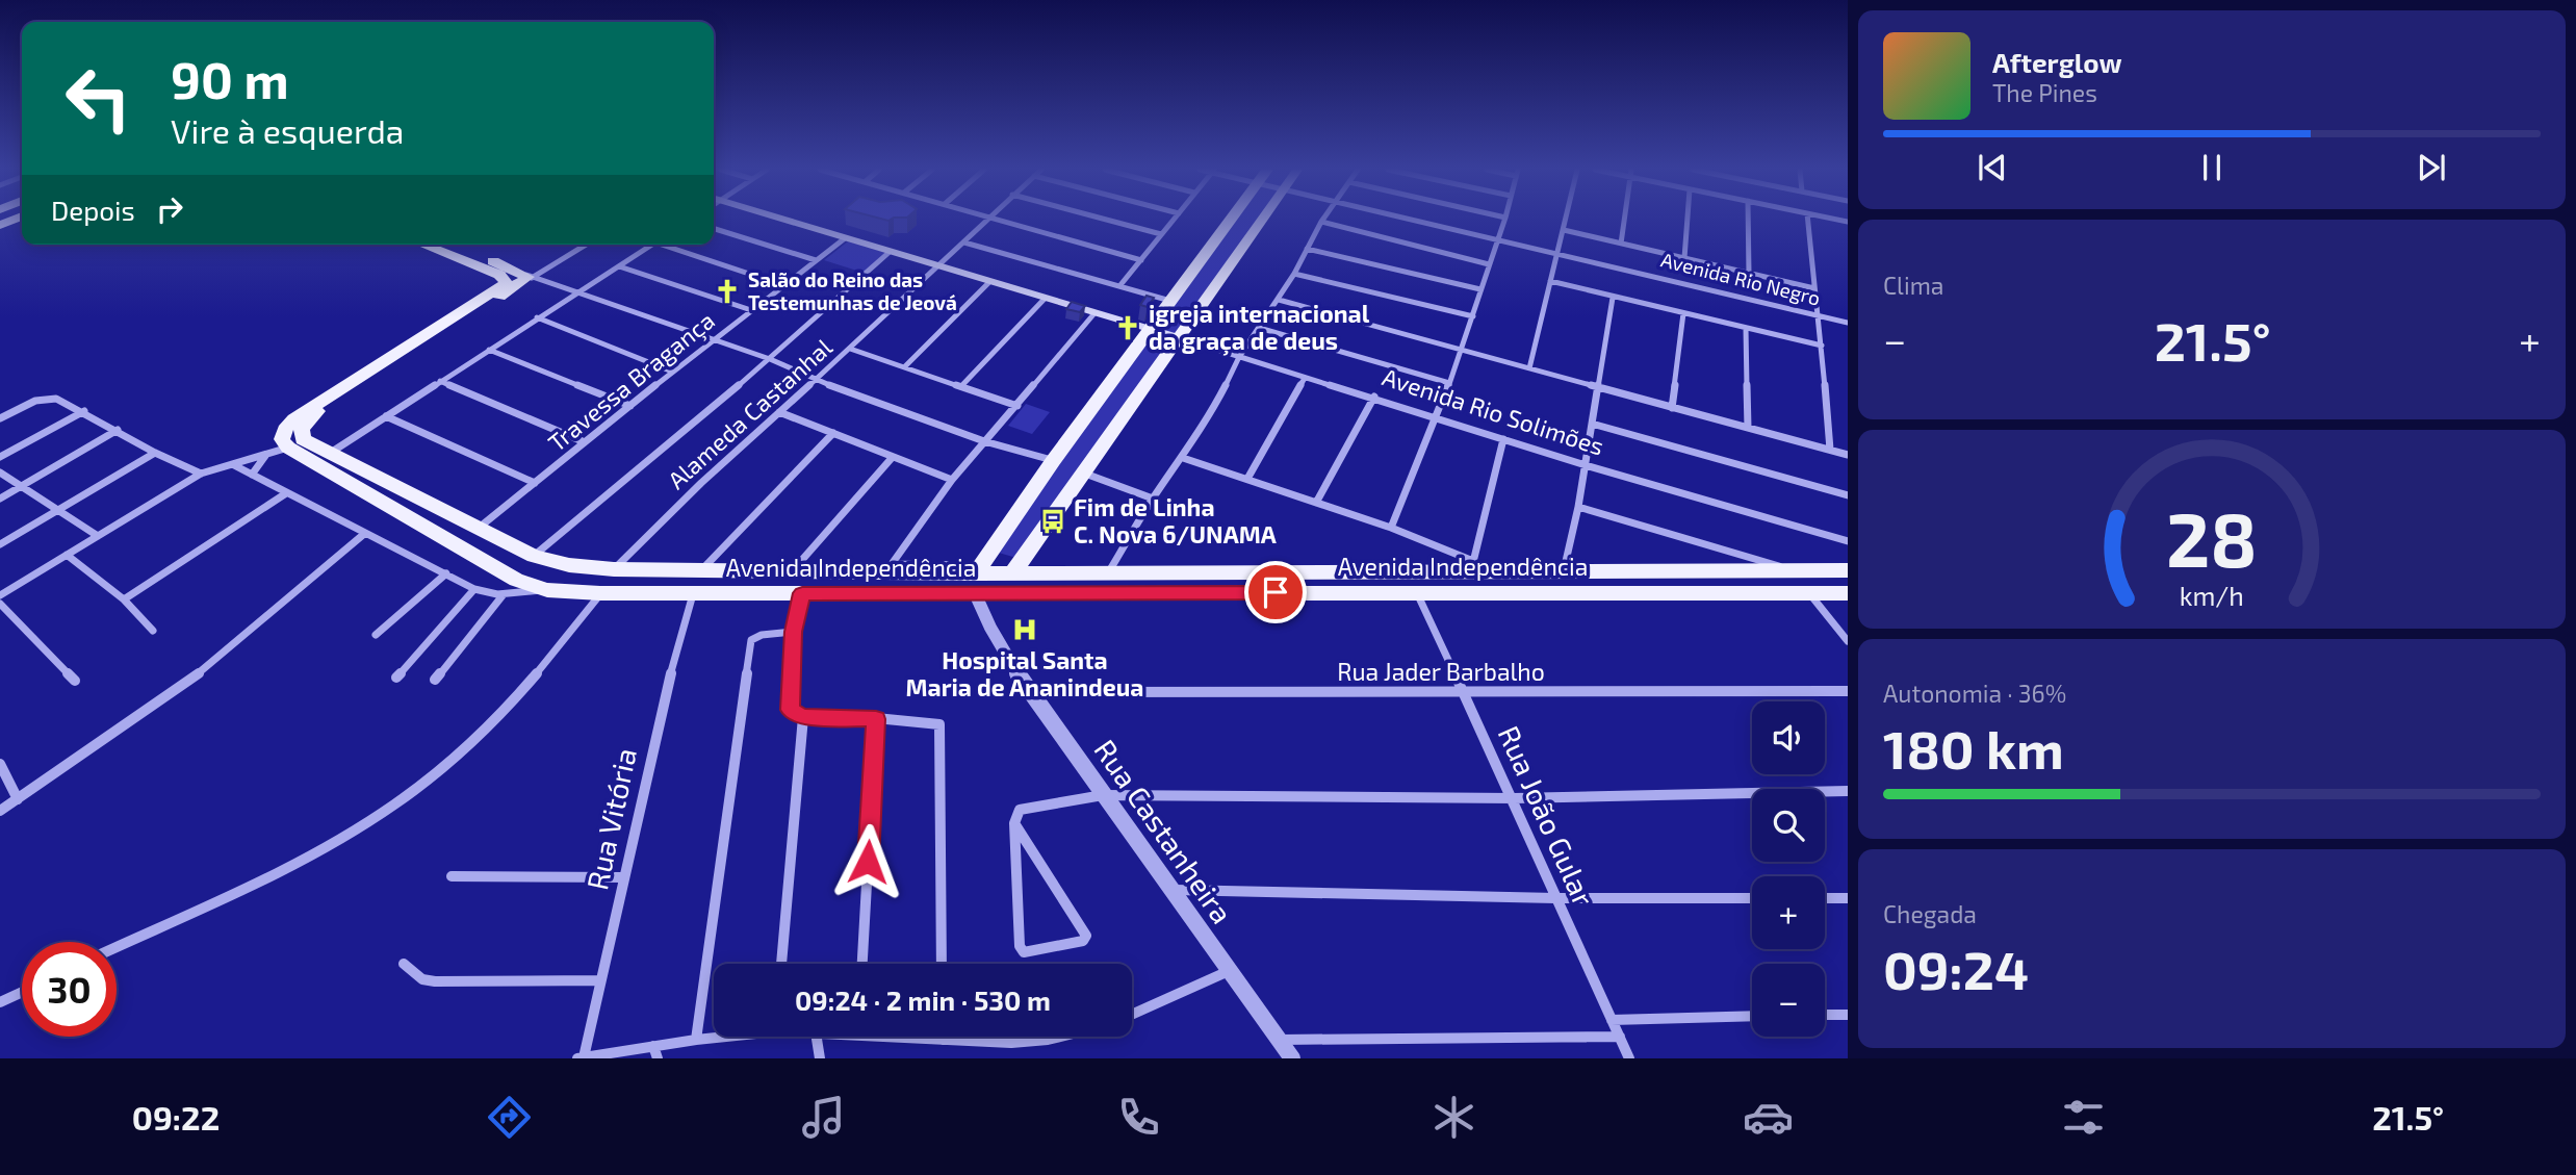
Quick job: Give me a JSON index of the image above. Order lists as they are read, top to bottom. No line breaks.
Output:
{"streets":{"main road":["Avenida Rio Solimões","Avenida Independência"],"street":["Avenida Rio Negro","Travessa Bragança","Alameda Castanhal","Rua Jader Barbalho","Rua João Gular","Rua Vitória","Rua Castanheira"]},"crossings":[["Travessa Bragança","Avenida Rio Solimões"],["Travessa Bragança","Avenida Independência"],["Avenida Rio Solimões","Alameda Castanhal"],["Alameda Castanhal","Avenida Independência"],["Avenida Independência","Rua João Gular"],["Avenida Independência","Rua Vitória"],["Avenida Independência","Rua Castanheira"],["Rua Jader Barbalho","Rua João Gular"],["Rua Jader Barbalho","Rua Castanheira"]],"places":{"church":["Salão do Reino das Testemunhas de Jeová","igreja internacional da graça de deus"],"bus stop":["Fim de Linha C. Nova 6/UNAMA"],"hospital":["Hospital Santa Maria de Ananindeua"]},"page":{"turn":["90 m","Vire à esquerda"],"song":["Afterglow","The Pines"],"then":"Depois","tile":["Clima",["Autonomia · 36%","180 km"],["Chegada","09:24"]],"heat":["−","21.5°","+"],"map_buttons":["+","−"],"limit":"30","trip":"09:24 · 2 min · 530 m","tabs":["09:22","21.5°"],"gauge":["28","km/h"]}}
